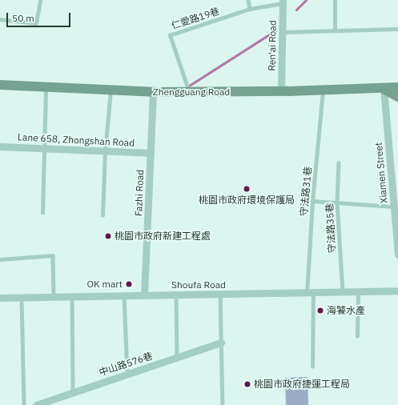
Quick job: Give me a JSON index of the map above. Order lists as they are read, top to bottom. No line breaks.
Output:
{"streets":{"street":["Ren'ai Road","Zhengguang Road","Lane 658, Zhongshan Road","Xiamen Street","Fazhi Road","Shoufa Road","中山路576巷"],"lane":["仁愛路19巷","守法路31巷","守法路35巷"]},"crossings":[["仁愛路19巷","Ren'ai Road"],["仁愛路19巷","Zhengguang Road"],["Ren'ai Road","Zhengguang Road"],["Zhengguang Road","Xiamen Street"],["Zhengguang Road","守法路31巷"],["Zhengguang Road","Fazhi Road"],["Lane 658, Zhongshan Road","Fazhi Road"],["守法路31巷","Shoufa Road"],["Fazhi Road","Shoufa Road"],["守法路35巷","Shoufa Road"]],"places":["桃園市政府環境保護局","桃園市政府新建工程處","OK mart","海饕水產","桃園市政府捷運工程局"],"scale_bar":"50 m"}
